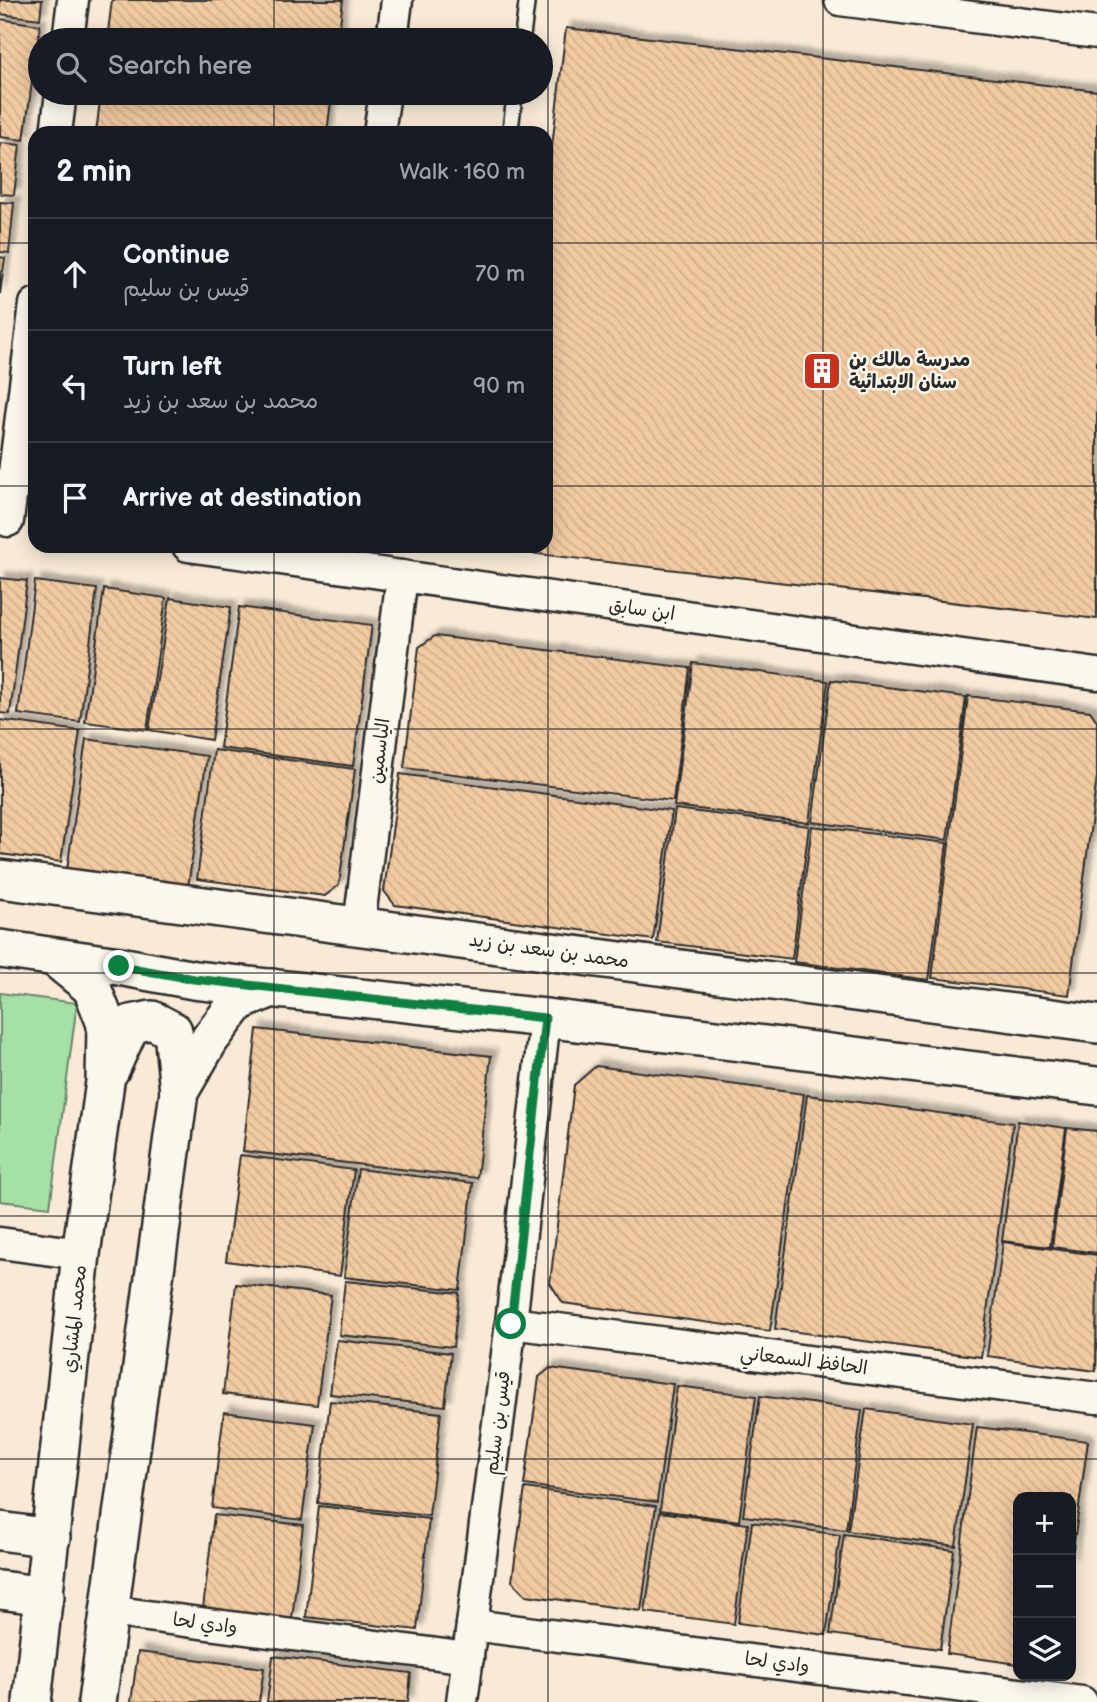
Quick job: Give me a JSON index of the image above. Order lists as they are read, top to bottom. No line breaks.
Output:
{"streets":{"street":["ابن سابق","الياسمين","محمد بن سعد بن زيد","محمد المشاري","الحافظ السمعاني","قيس بن سليم","وادي لحا"]},"crossings":[["ابن سابق","الياسمين"],["الياسمين","محمد بن سعد بن زيد"],["الحافظ السمعاني","قيس بن سليم"],["قيس بن سليم","وادي لحا"]],"places":{"building":["مدرسة مالك بن سنان الابتدائية"]},"page":{"search":"Search here","heading":["2 min","Walk · 160 m"],"list":[["Continue","قيس بن سليم","70 m"],["Turn left","محمد بن سعد بن زيد","90 m"],"Arrive at destination"],"map_buttons":["+","−"]}}
